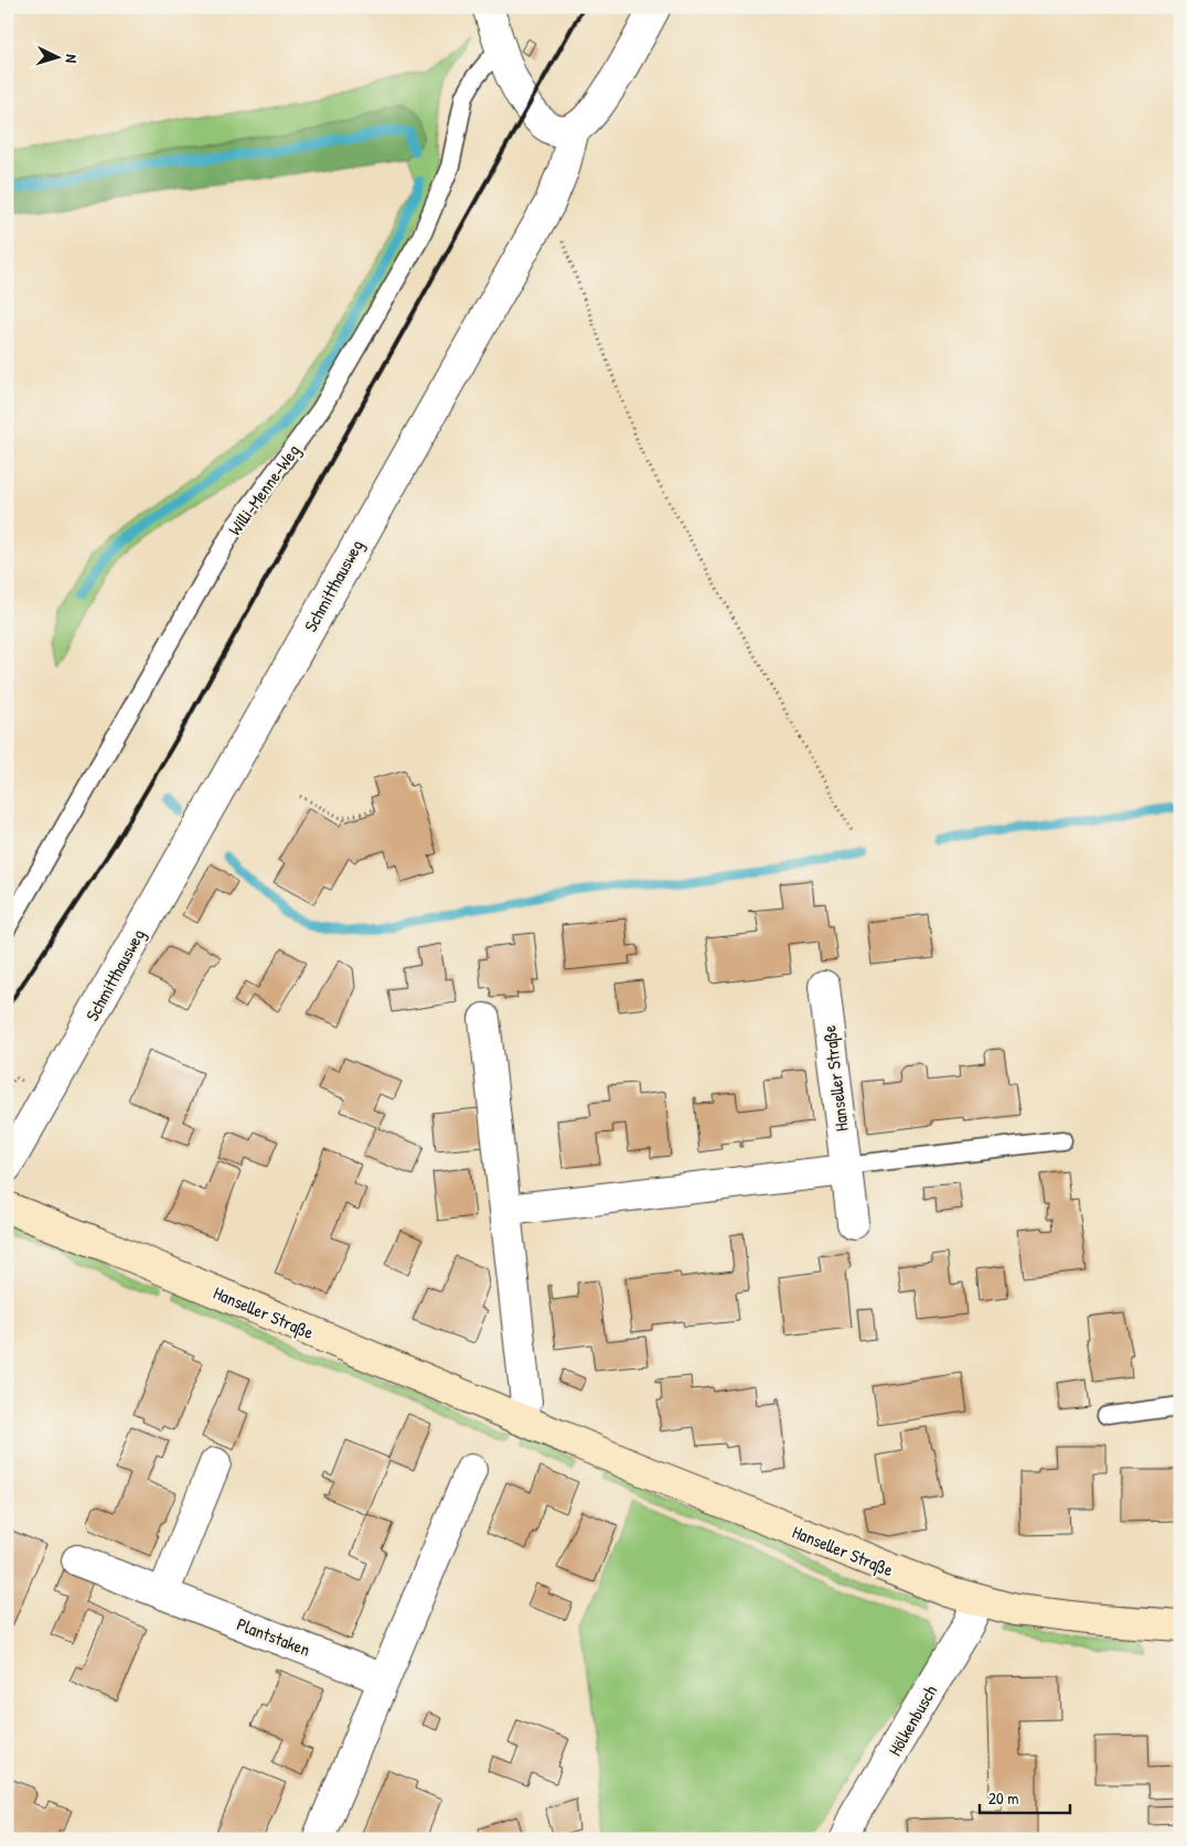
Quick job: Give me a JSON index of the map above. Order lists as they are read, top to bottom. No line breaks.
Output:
{"streets":{"main road":["Hanseller Straße"],"street":["Schmitthausweg","Plantstaken","Hölkenbusch"],"lane":["Willi-Menne-Weg"]},"crossings":[["Hanseller Straße","Hölkenbusch"]],"scale_bar":"20 m","north":"right"}
